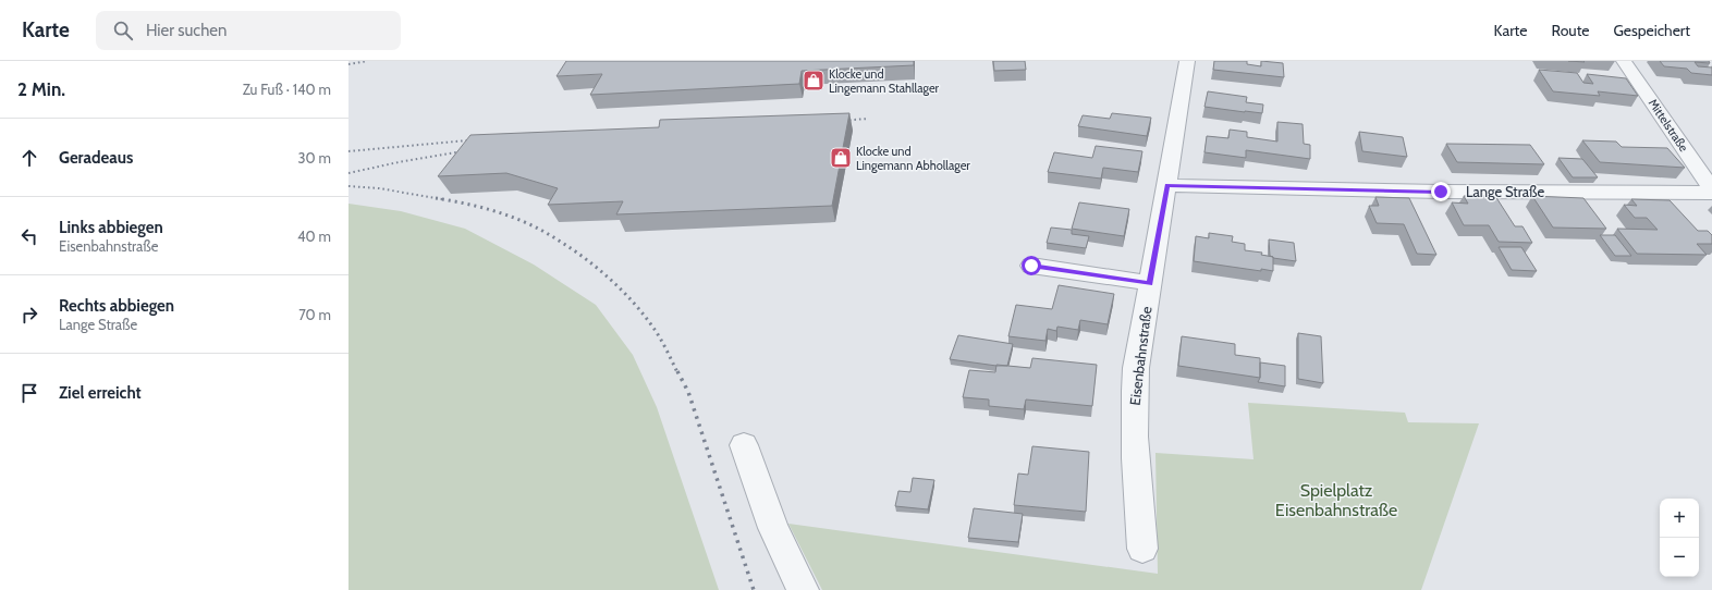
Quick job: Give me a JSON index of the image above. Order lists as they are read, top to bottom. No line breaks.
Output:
{"streets":{"street":["Mittelstraße","Lange Straße","Eisenbahnstraße"]},"crossings":[["Mittelstraße","Lange Straße"],["Lange Straße","Eisenbahnstraße"]],"parks":["Spielplatz Eisenbahnstraße"],"places":{"shop":["Klocke und Lingemann Stahllager","Klocke und Lingemann Abhollager"]},"page":{"header":"Karte","search":"Hier suchen","nav":["Karte","Route","Gespeichert"],"heading":["2 Min.","Zu Fuß · 140 m"],"list":[["Geradeaus","30 m"],["Links abbiegen","Eisenbahnstraße","40 m"],["Rechts abbiegen","Lange Straße","70 m"],"Ziel erreicht"],"map_buttons":["+","−"]}}
